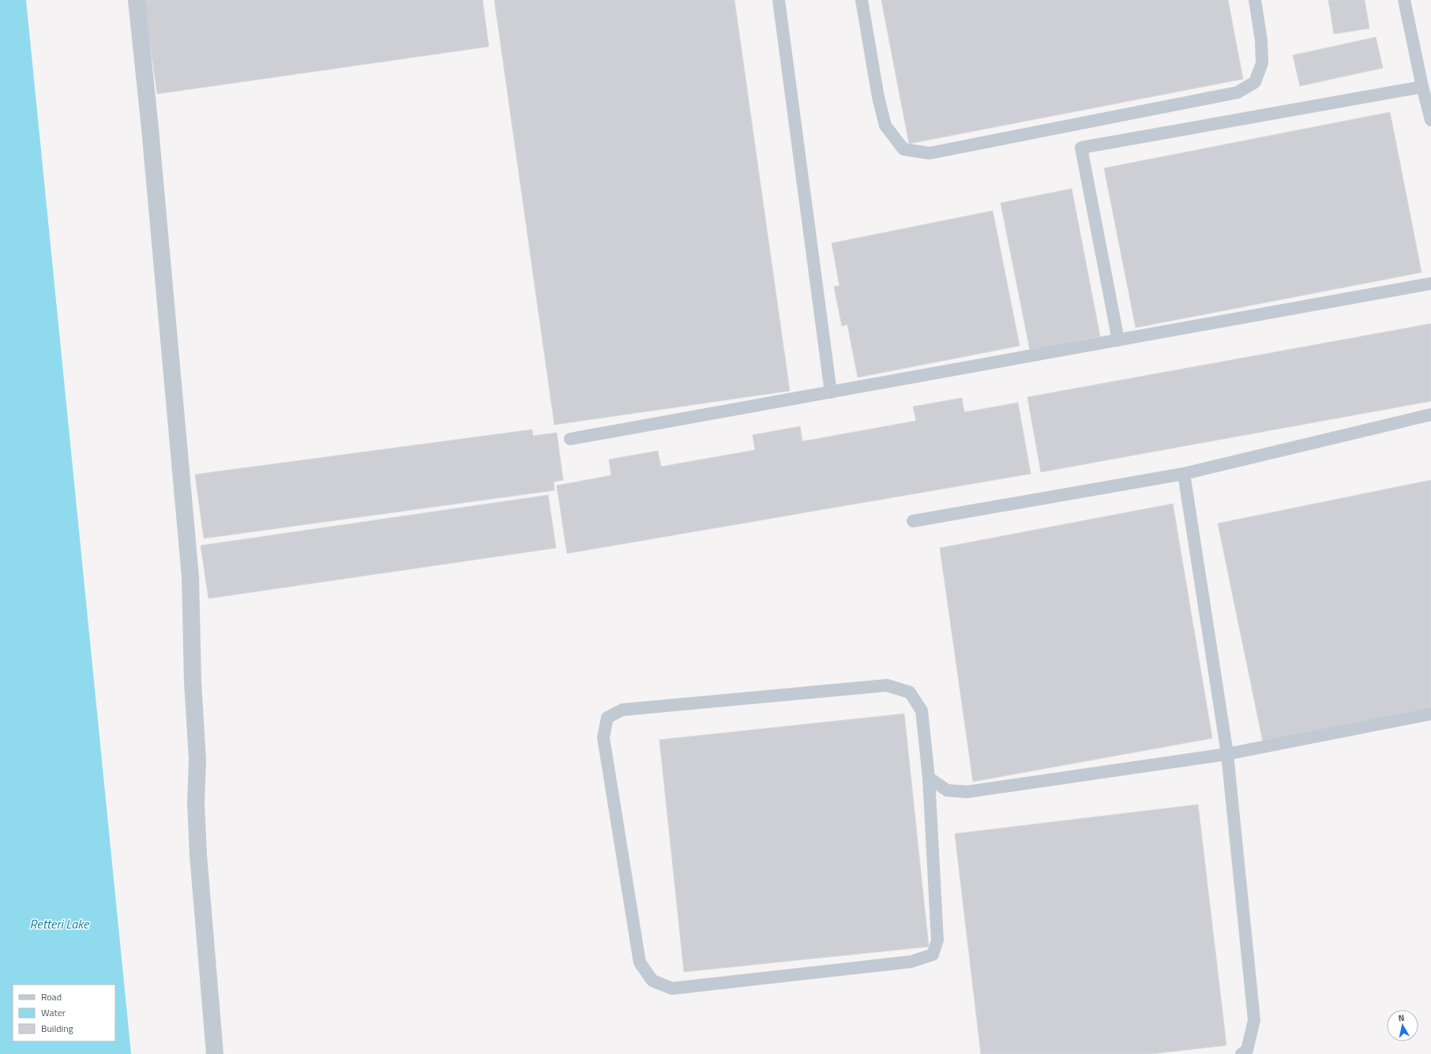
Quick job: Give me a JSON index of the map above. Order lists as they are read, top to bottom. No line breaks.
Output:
{"water":["Retteri Lake"],"legend":["Road","Water","Building"],"north":"top"}
